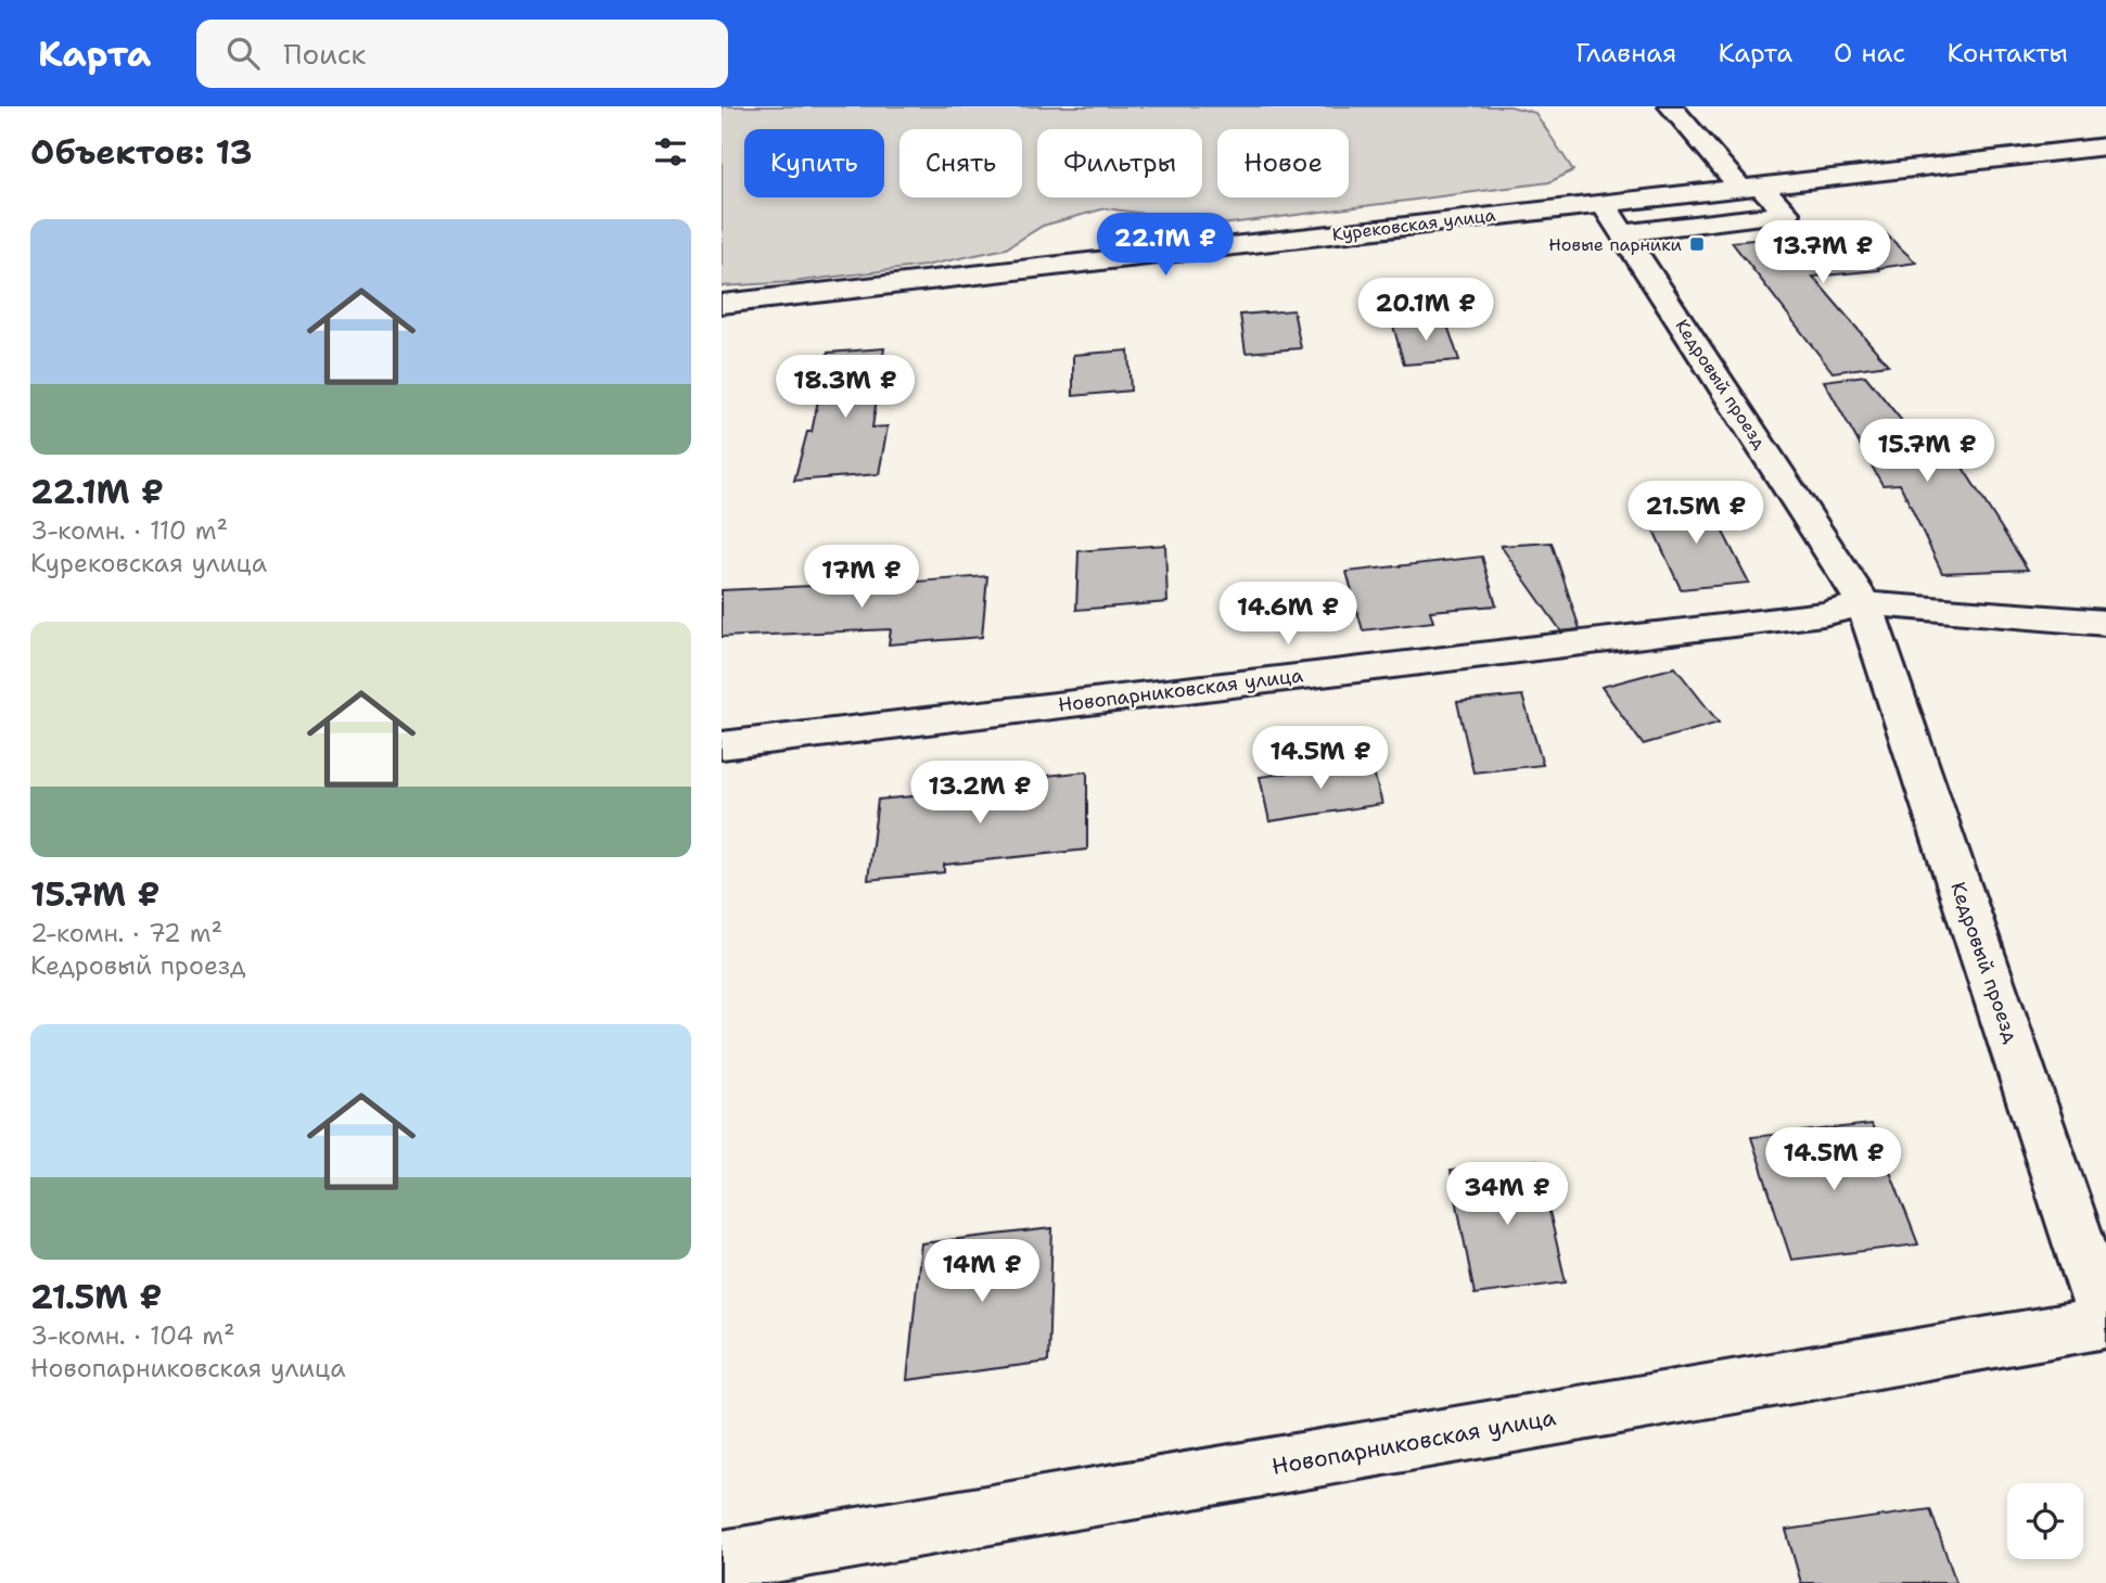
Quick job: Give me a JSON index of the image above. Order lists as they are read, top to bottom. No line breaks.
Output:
{"streets":{"street":["Курековская улица","Кедровый проезд","Новопарниковская улица"]},"crossings":[["Курековская улица","Кедровый проезд"],["Кедровый проезд","Новопарниковская улица"]],"places":{"transit":["Новые парники"]},"page":{"header":"Карта","search":"Поиск","nav":["Главная","Карта","О нас","Контакты"],"heading":"Объектов: 13","chip":["Купить","Снять","Фильтры","Новое"],"list":[{"name":"22.1M ₽","note":"3-комн. · 110 m² · Курековская улица"},{"name":"15.7M ₽","note":"2-комн. · 72 m² · Кедровый проезд"},{"name":"21.5M ₽","note":"3-комн. · 104 m² · Новопарниковская улица"}],"price":["22.1M ₽","13.7M ₽","20.1M ₽","18.3M ₽","15.7M ₽","21.5M ₽","17M ₽","14.6M ₽","14.5M ₽","13.2M ₽","14.5M ₽","34M ₽","14M ₽"]}}
